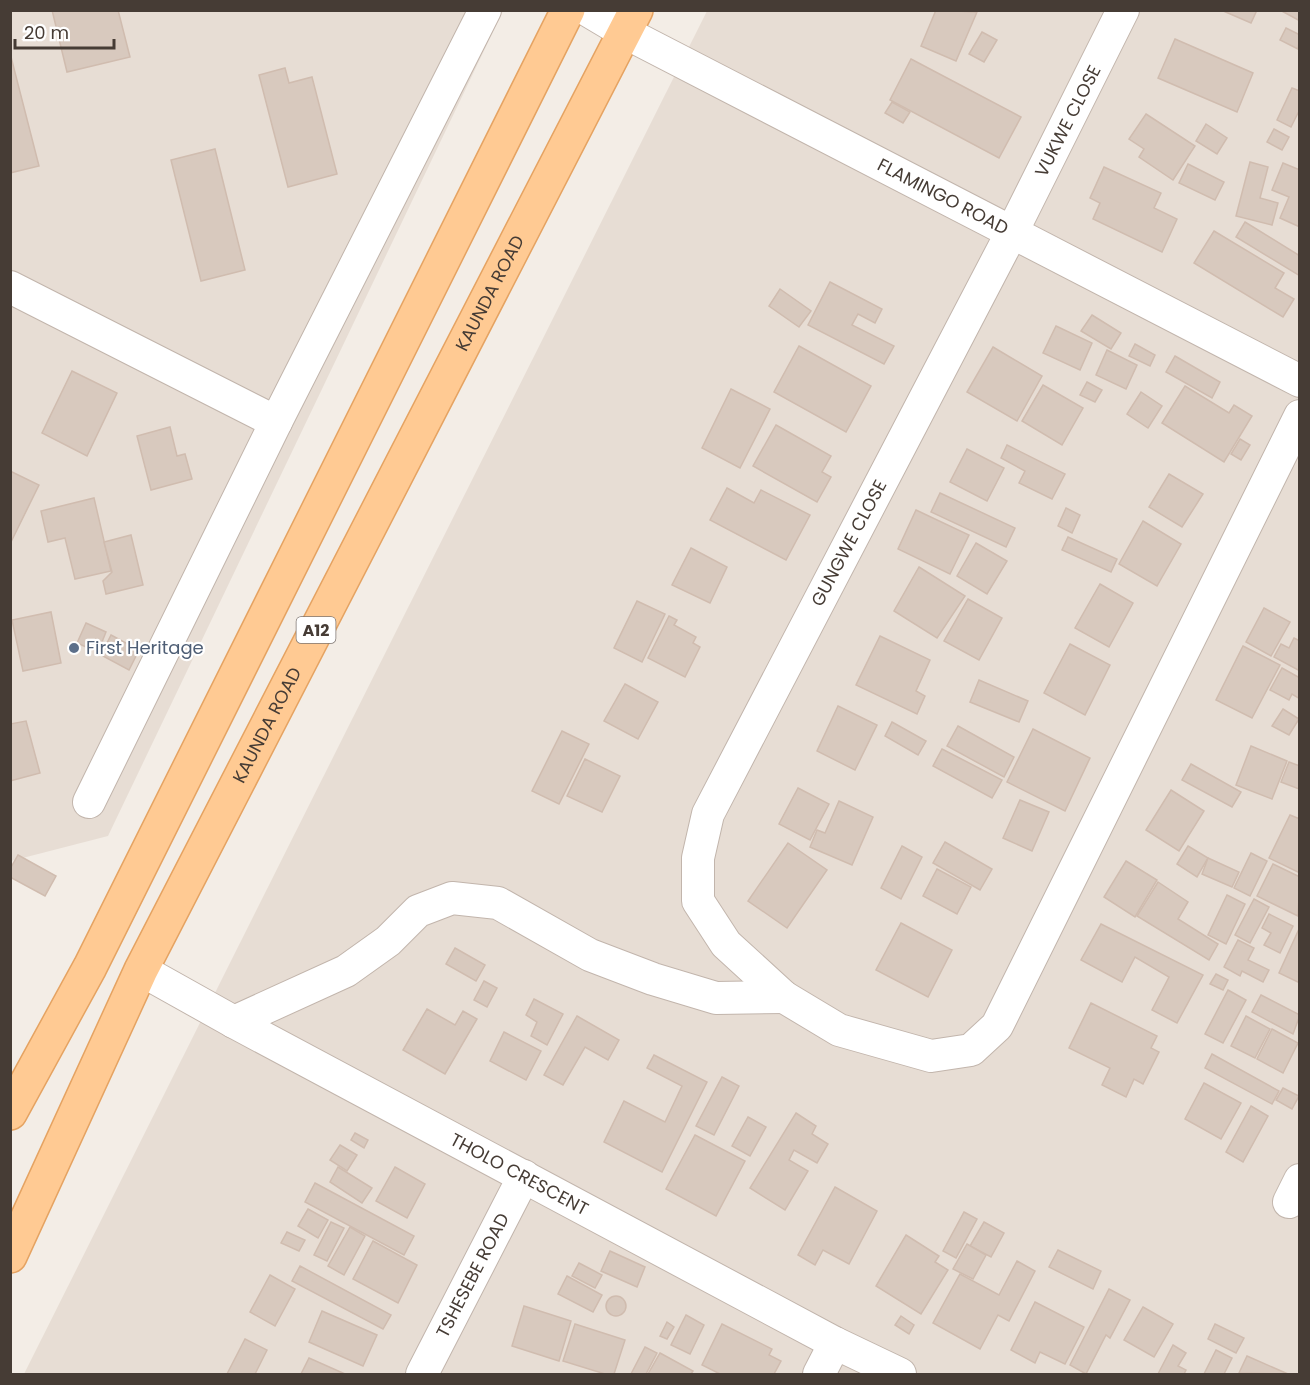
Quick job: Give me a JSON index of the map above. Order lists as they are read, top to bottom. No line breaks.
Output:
{"streets":{"main road":["KAUNDA ROAD","A12"],"street":["VUKWE CLOSE","FLAMINGO ROAD","GUNGWE CLOSE","THOLO CRESCENT","TSHESEBE ROAD"]},"crossings":[["VUKWE CLOSE","FLAMINGO ROAD"],["VUKWE CLOSE","GUNGWE CLOSE"],["FLAMINGO ROAD","KAUNDA ROAD"],["FLAMINGO ROAD","GUNGWE CLOSE"],["KAUNDA ROAD","THOLO CRESCENT"],["THOLO CRESCENT","TSHESEBE ROAD"]],"places":["First Heritage"],"scale_bar":"20 m"}
